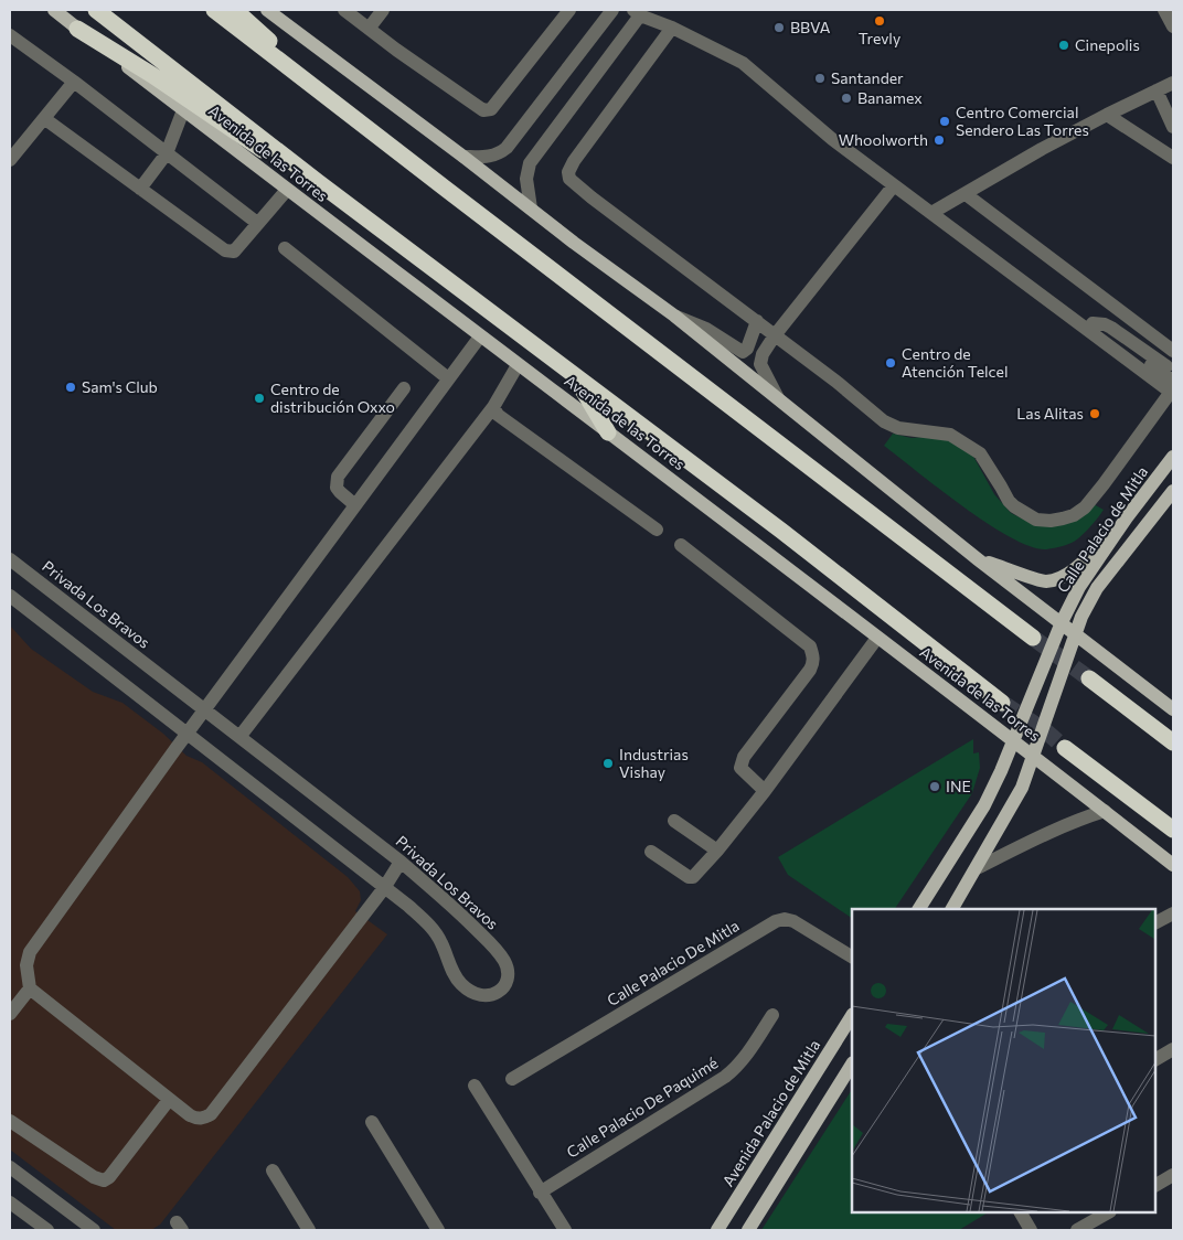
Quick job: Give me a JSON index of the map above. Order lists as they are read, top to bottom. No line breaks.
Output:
{"streets":{"highway":["Avenida de las Torres"],"main road":["Calle Palacio de Mitla","Avenida Palacio de Mitla"],"street":["Privada Los Bravos","Calle Palacio De Mitla","Calle Palacio De Paquimé"]},"places":["Trevly","BBVA","Cinepolis","Santander","Banamex","Centro Comercial Sendero Las Torres","Whoolworth","Centro de Atención Telcel","Sam's Club","Centro de distribución Oxxo","Las Alitas","Industrias Vishay","INE"]}
